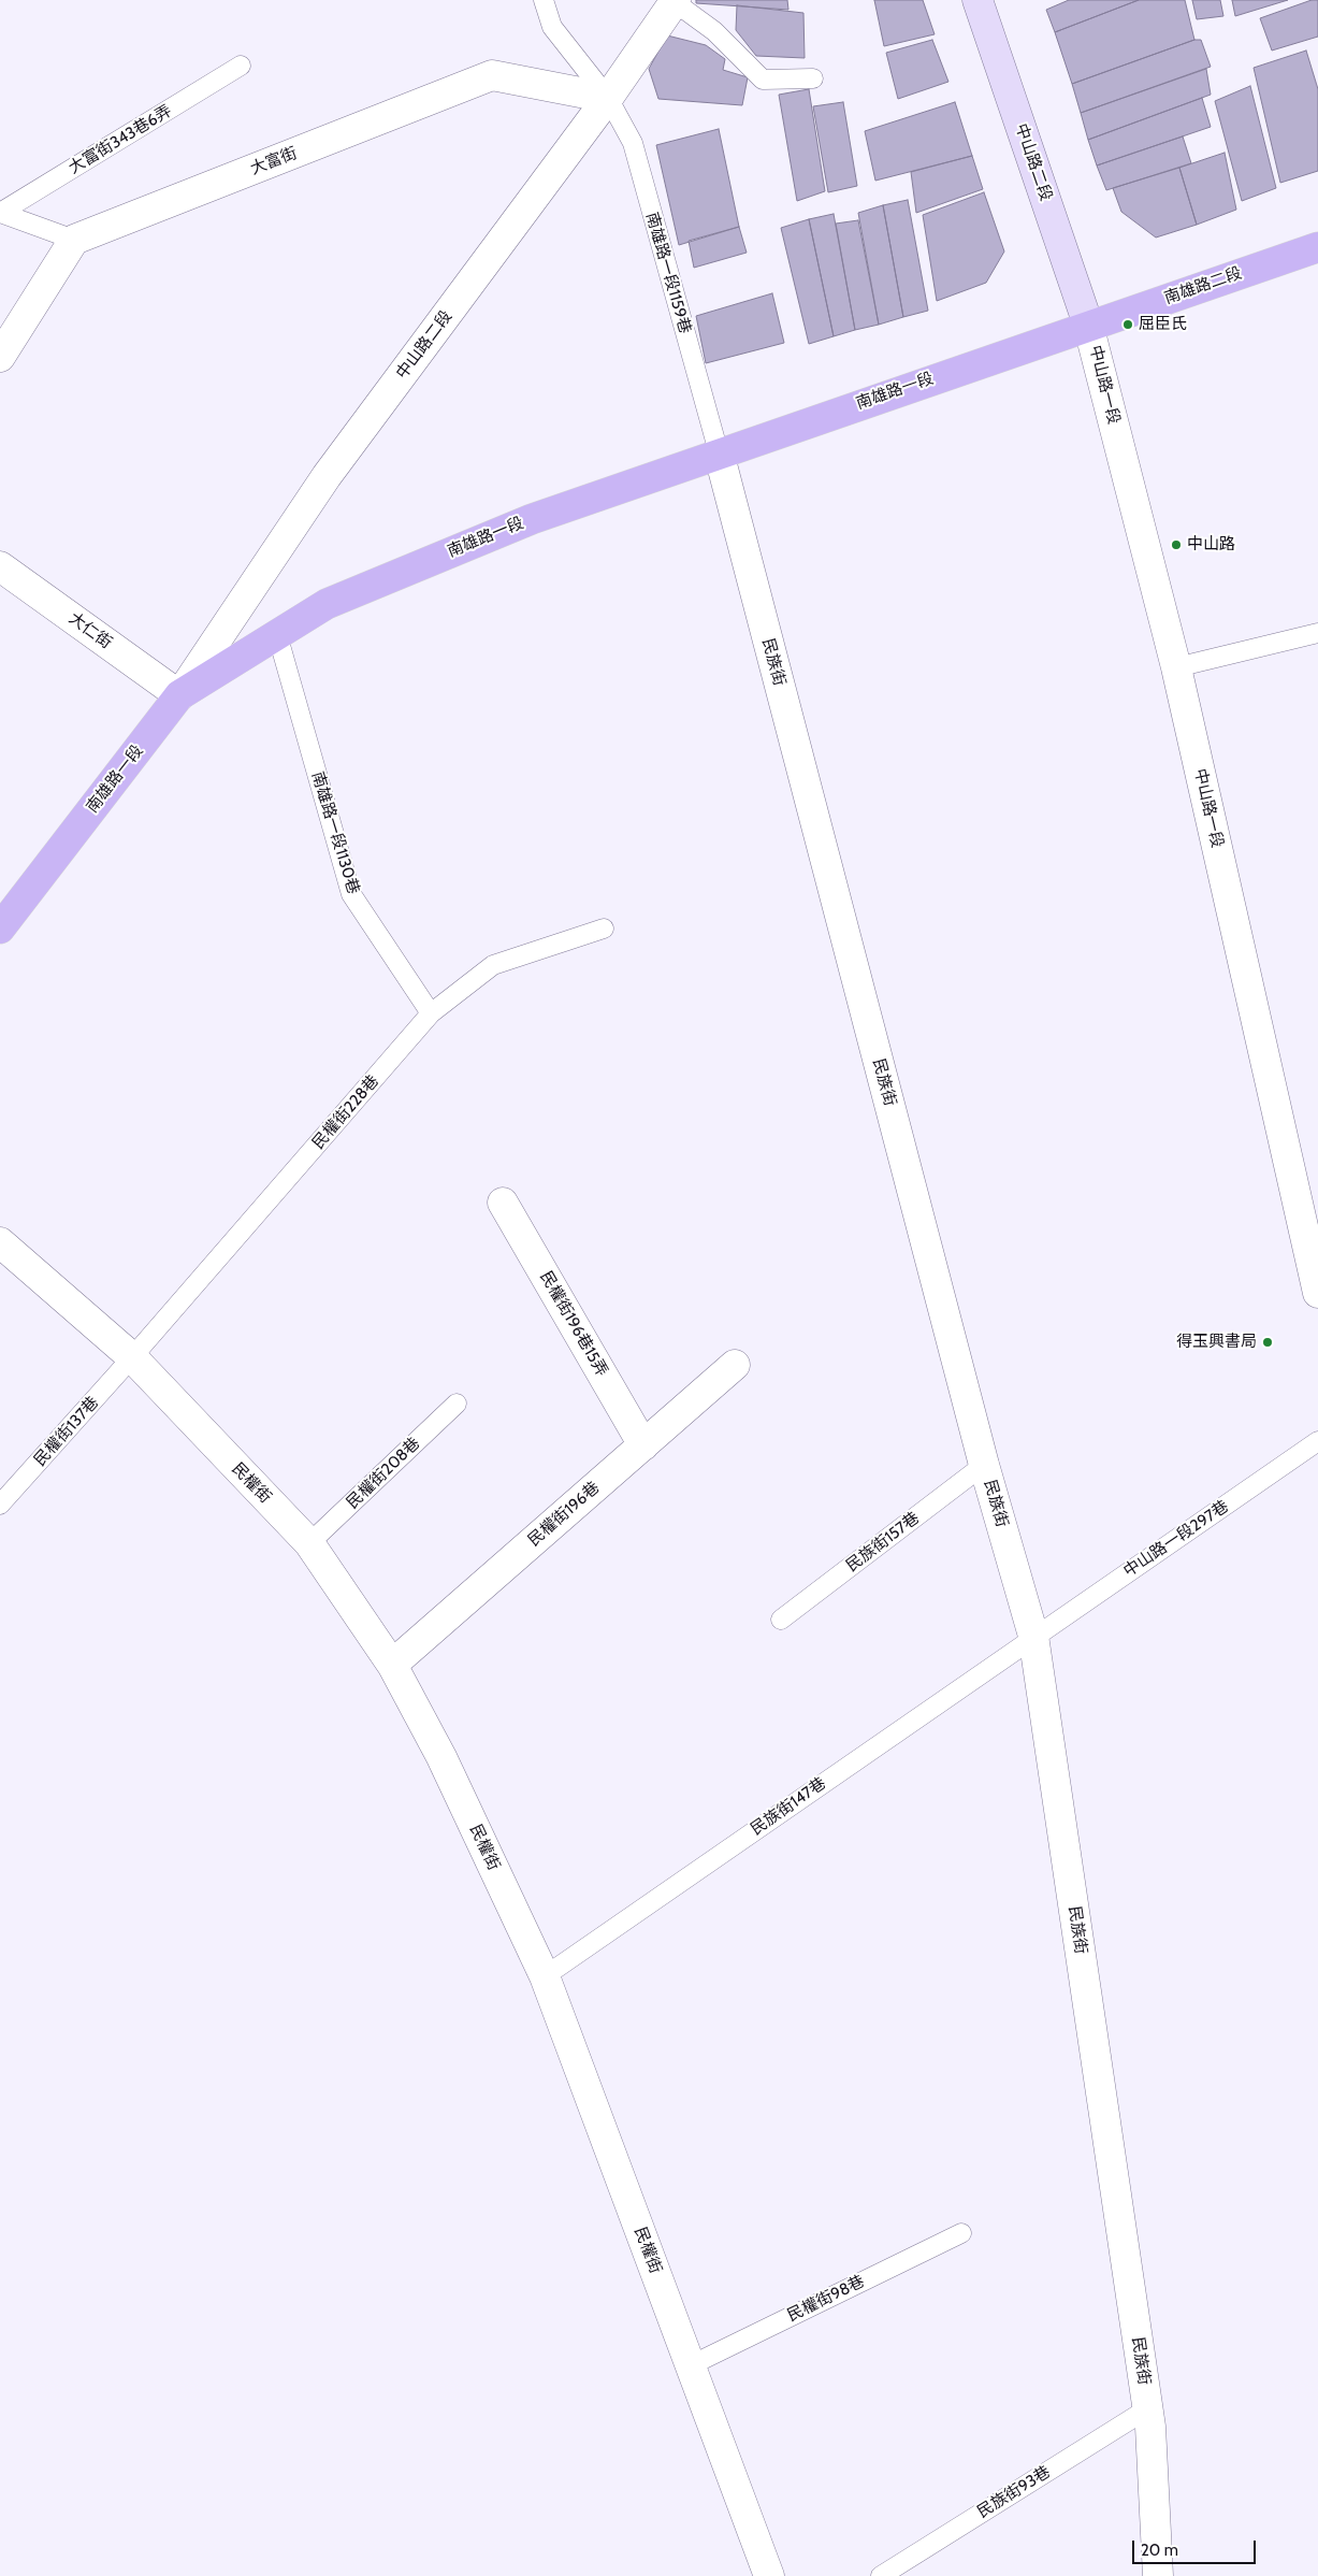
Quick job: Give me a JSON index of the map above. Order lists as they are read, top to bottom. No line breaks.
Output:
{"streets":{"main road":["中山路二段","南雄路二段","南雄路一段"],"street":["大富街","中山路一段","大仁街","民族街","民權街196巷15弄","民權街","民權街196巷"],"lane":["大富街343巷6弄","南雄路一段1159巷","南雄路一段1130巷","民權街228巷","民權街137巷","民權街208巷","中山路一段297巷","民族街157巷","民族街147巷","民權街98巷","民族街93巷"]},"crossings":[["大富街","中山路二段"],["大富街","南雄路一段1159巷"],["中山路二段","南雄路一段1159巷"],["中山路二段","南雄路二段"],["中山路二段","中山路一段"],["中山路二段","南雄路一段"],["中山路二段","大仁街"],["南雄路一段1159巷","南雄路一段"],["南雄路一段1159巷","民族街"],["南雄路二段","中山路一段"],["南雄路二段","南雄路一段"],["中山路一段","南雄路一段"],["南雄路一段","大仁街"],["南雄路一段","民族街"],["南雄路一段","南雄路一段1130巷"],["民族街","中山路一段297巷"],["民族街","民族街157巷"],["民族街","民族街147巷"],["民族街","民族街93巷"],["南雄路一段1130巷","民權街228巷"],["民權街228巷","民權街137巷"],["民權街228巷","民權街"],["民權街196巷15弄","民權街196巷"],["民權街137巷","民權街"],["民權街208巷","民權街"],["民權街","民權街196巷"],["民權街","民族街147巷"],["民權街","民權街98巷"],["中山路一段297巷","民族街147巷"]],"places":["屈臣氏","中山路","得玉興書局"],"scale_bar":"20 m"}
